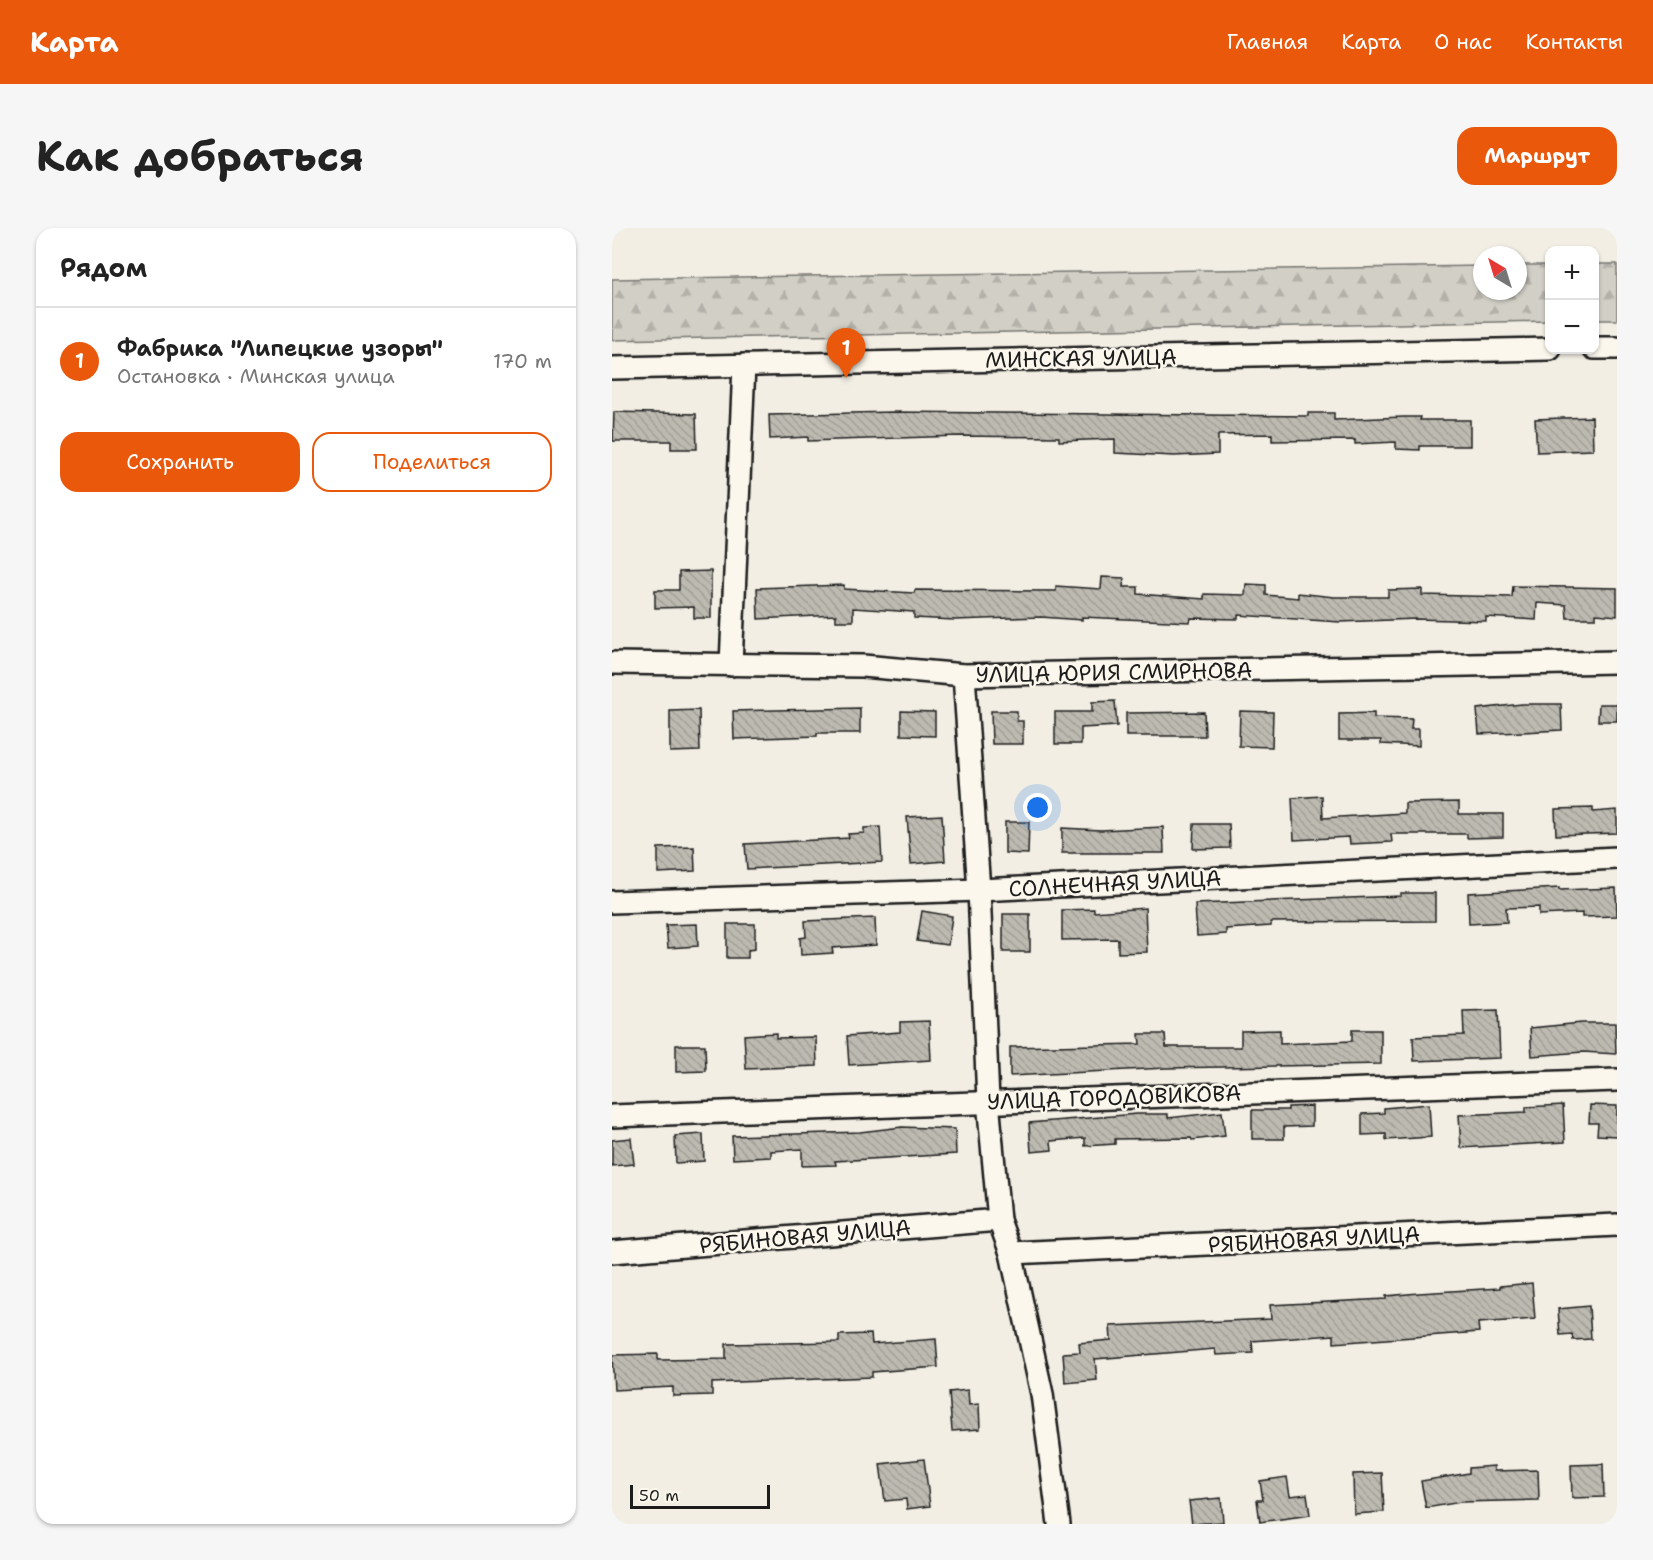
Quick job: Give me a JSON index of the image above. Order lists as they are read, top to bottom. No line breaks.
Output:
{"streets":{"street":["МИНСКАЯ УЛИЦА","УЛИЦА ЮРИЯ СМИРНОВА","СОЛНЕЧНАЯ УЛИЦА","УЛИЦА ГОРОДОВИКОВА","РЯБИНОВАЯ УЛИЦА"]},"scale_bar":"50 m","north":"top left","page":{"header":"Карта","nav":["Главная","Карта","О нас","Контакты"],"buttons":["Маршрут",["Сохранить","Поделиться"]],"title":"Как добраться","heading":"Рядом","map_buttons":["+","−"],"list":[{"mark":"1","name":"Фабрика \"Липецкие узоры\"","note":"Остановка · Минская улица","value":"170 m"}],"pins":"1","scale":"50 m"}}
